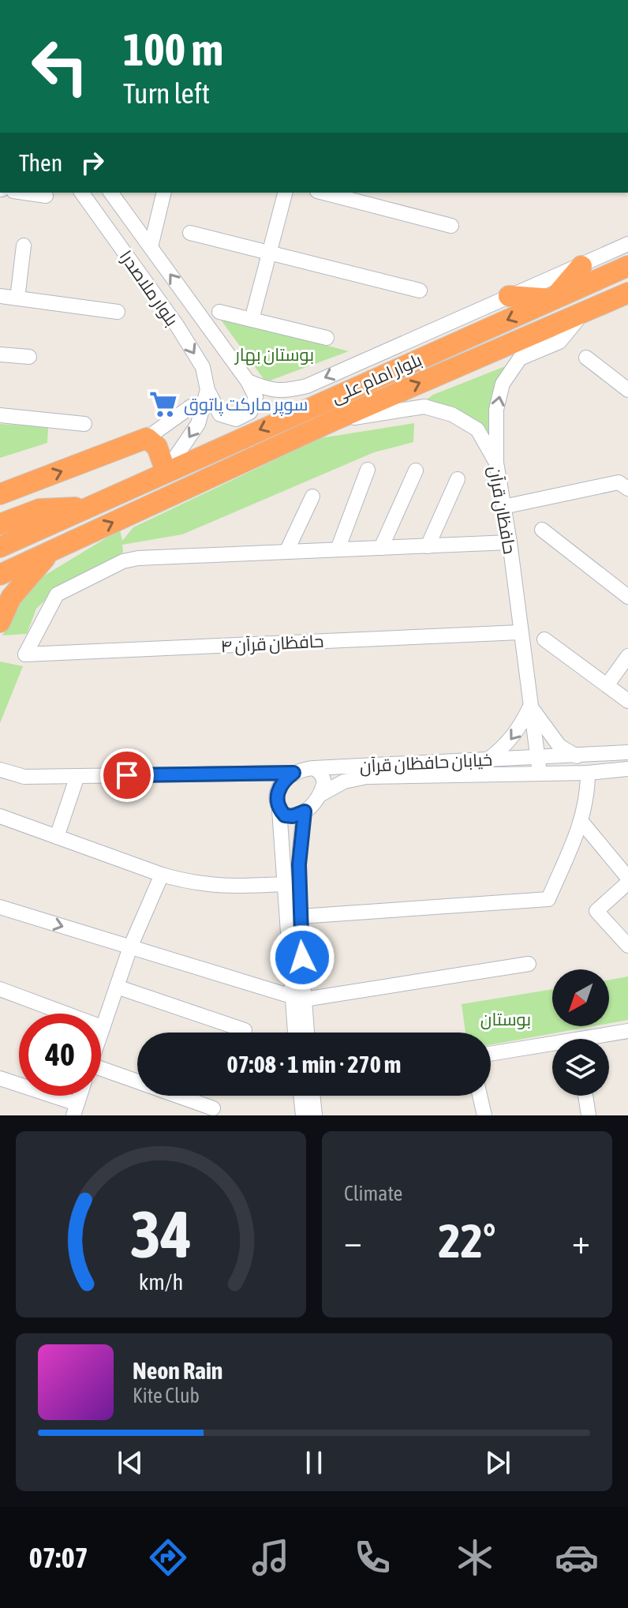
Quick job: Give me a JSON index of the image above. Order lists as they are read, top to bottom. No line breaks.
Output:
{"streets":{"highway":["بلوار امام علی"],"street":["بلوار ملاصدرا","حافظان قرآن","حافظان قرآن ۴","خیابان حافظان قرآن"]},"crossings":[["بلوار امام علی","حافظان قرآن"],["حافظان قرآن","حافظان قرآن ۴"],["حافظان قرآن","خیابان حافظان قرآن"]],"parks":["بوستان بهار","بوستان"],"places":{"supermarket":["سوپر مارکت پاتوق"]},"north":"bottom left","page":{"turn":["100 m","Turn left"],"then":"Then","limit":"40","trip":"07:08 · 1 min · 270 m","tile":"Climate","heat":["−","22°","+"],"song":["Neon Rain","Kite Club"],"tabs":"07:07","gauge":["34","km/h"]}}
